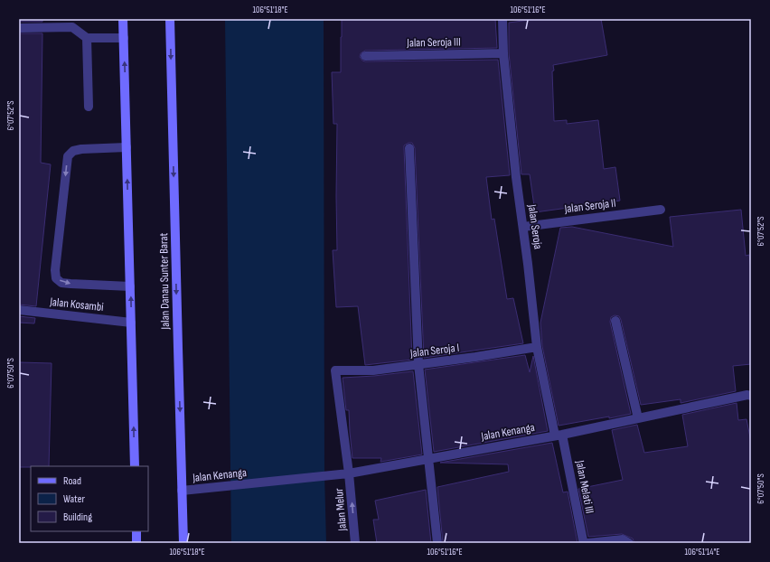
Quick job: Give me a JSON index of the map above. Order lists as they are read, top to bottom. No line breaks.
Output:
{"streets":{"main road":["Jalan Danau Sunter Barat"],"street":["Jalan Seroja III","Jalan Seroja II","Jalan Seroja","Jalan Kosambi","Jalan Seroja I","Jalan Kenanga","Jalan Melati III","Jalan Melur"]},"crossings":[["Jalan Seroja III","Jalan Seroja"],["Jalan Seroja II","Jalan Seroja"],["Jalan Seroja","Jalan Seroja I"],["Jalan Seroja","Jalan Kenanga"],["Jalan Seroja","Jalan Melati III"],["Jalan Danau Sunter Barat","Jalan Kenanga"],["Jalan Seroja I","Jalan Melur"],["Jalan Kenanga","Jalan Melati III"],["Jalan Kenanga","Jalan Melur"]],"legend":["Road","Water","Building"],"coordinates":["106°51'18\"E","106°51'16\"E","6°07'52\"S","6°07'50\"S","106°51'14\"E"]}
